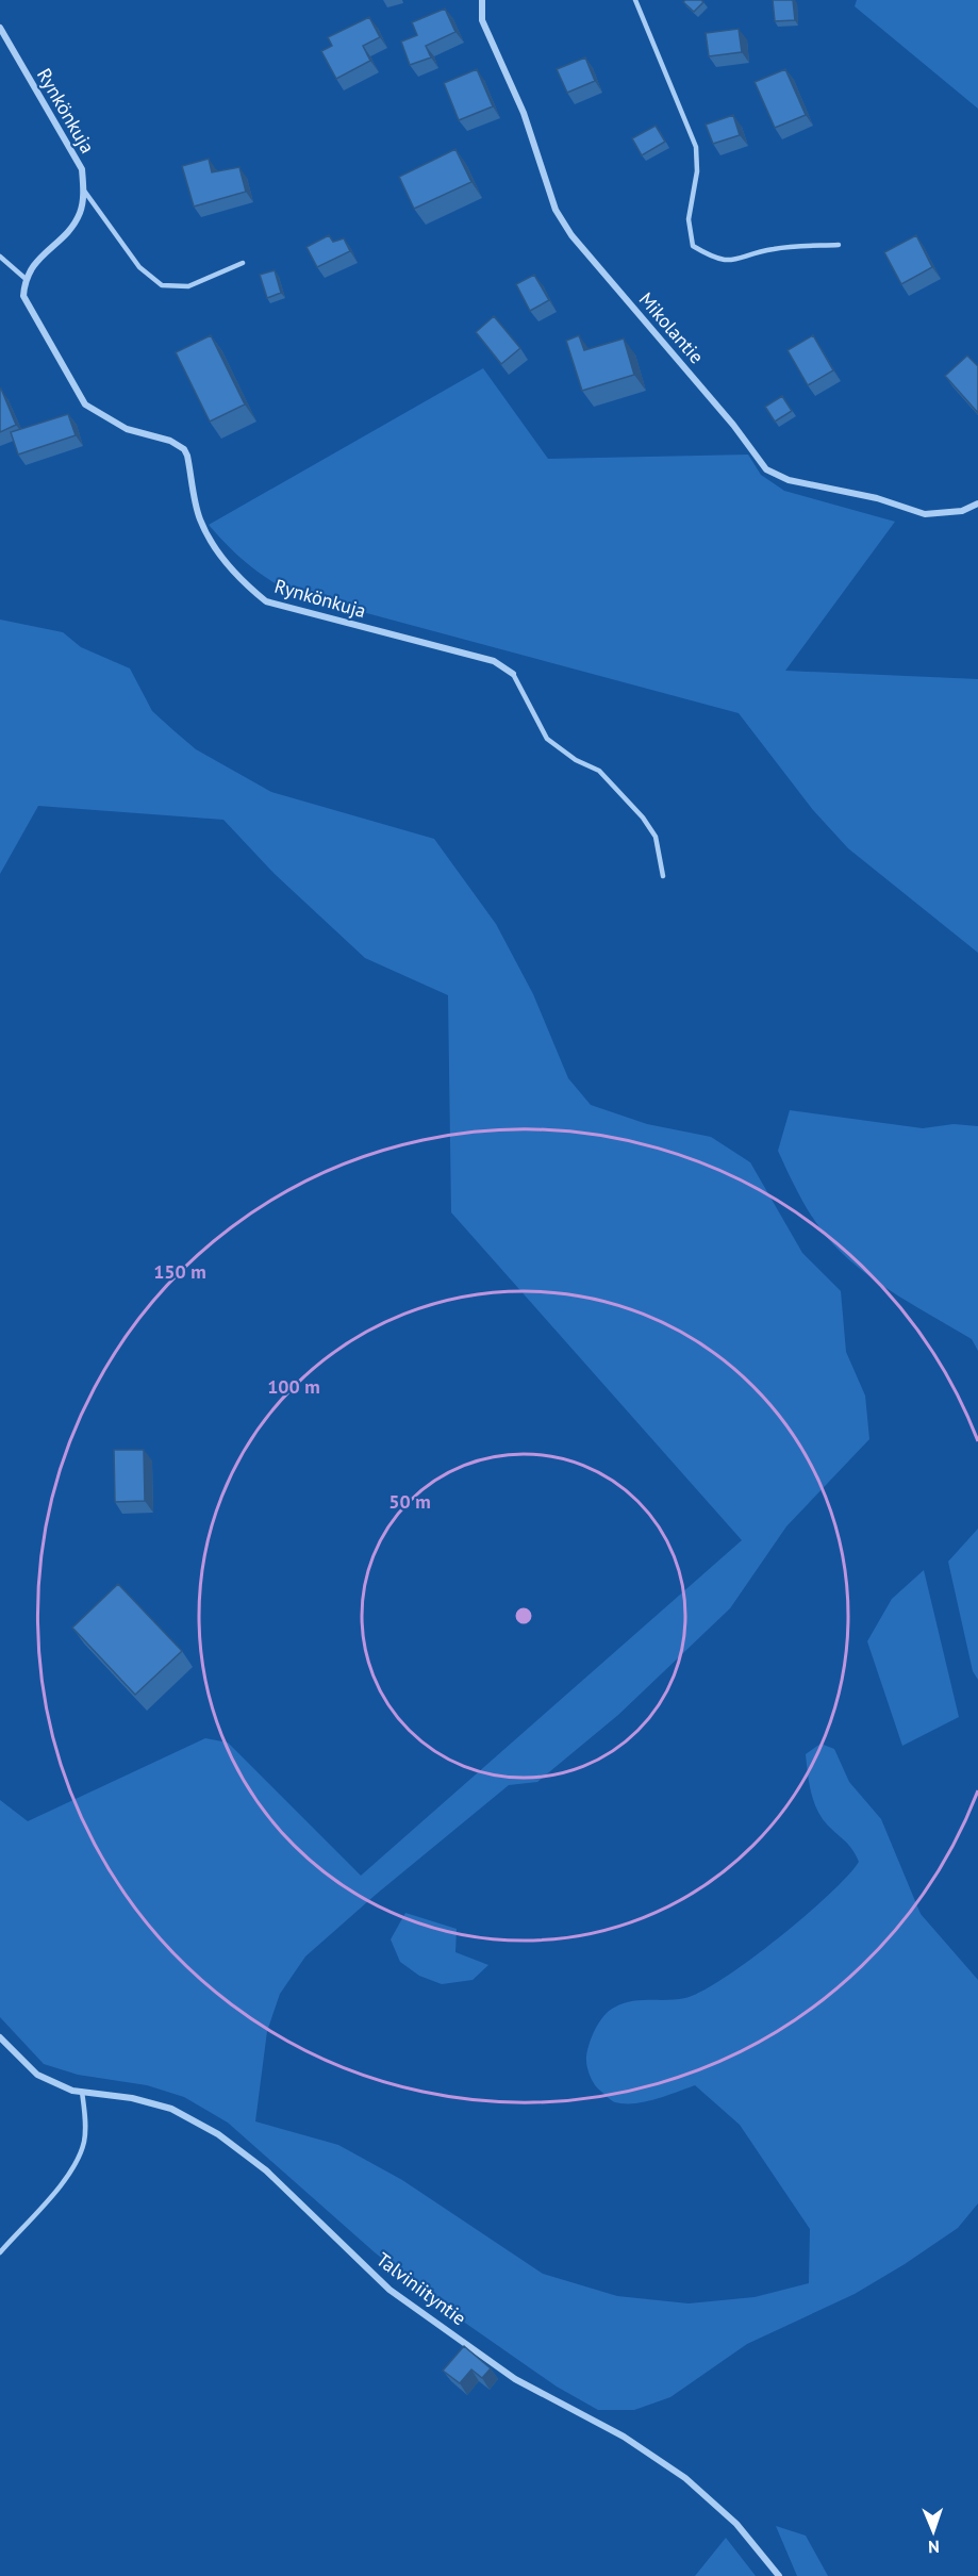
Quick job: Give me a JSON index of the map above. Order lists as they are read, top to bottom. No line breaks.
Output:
{"streets":{"street":["Rynkönkuja","Mikolantie","Talviniityntie"]},"north":"bottom","rings":["150 m","100 m","50 m"]}
